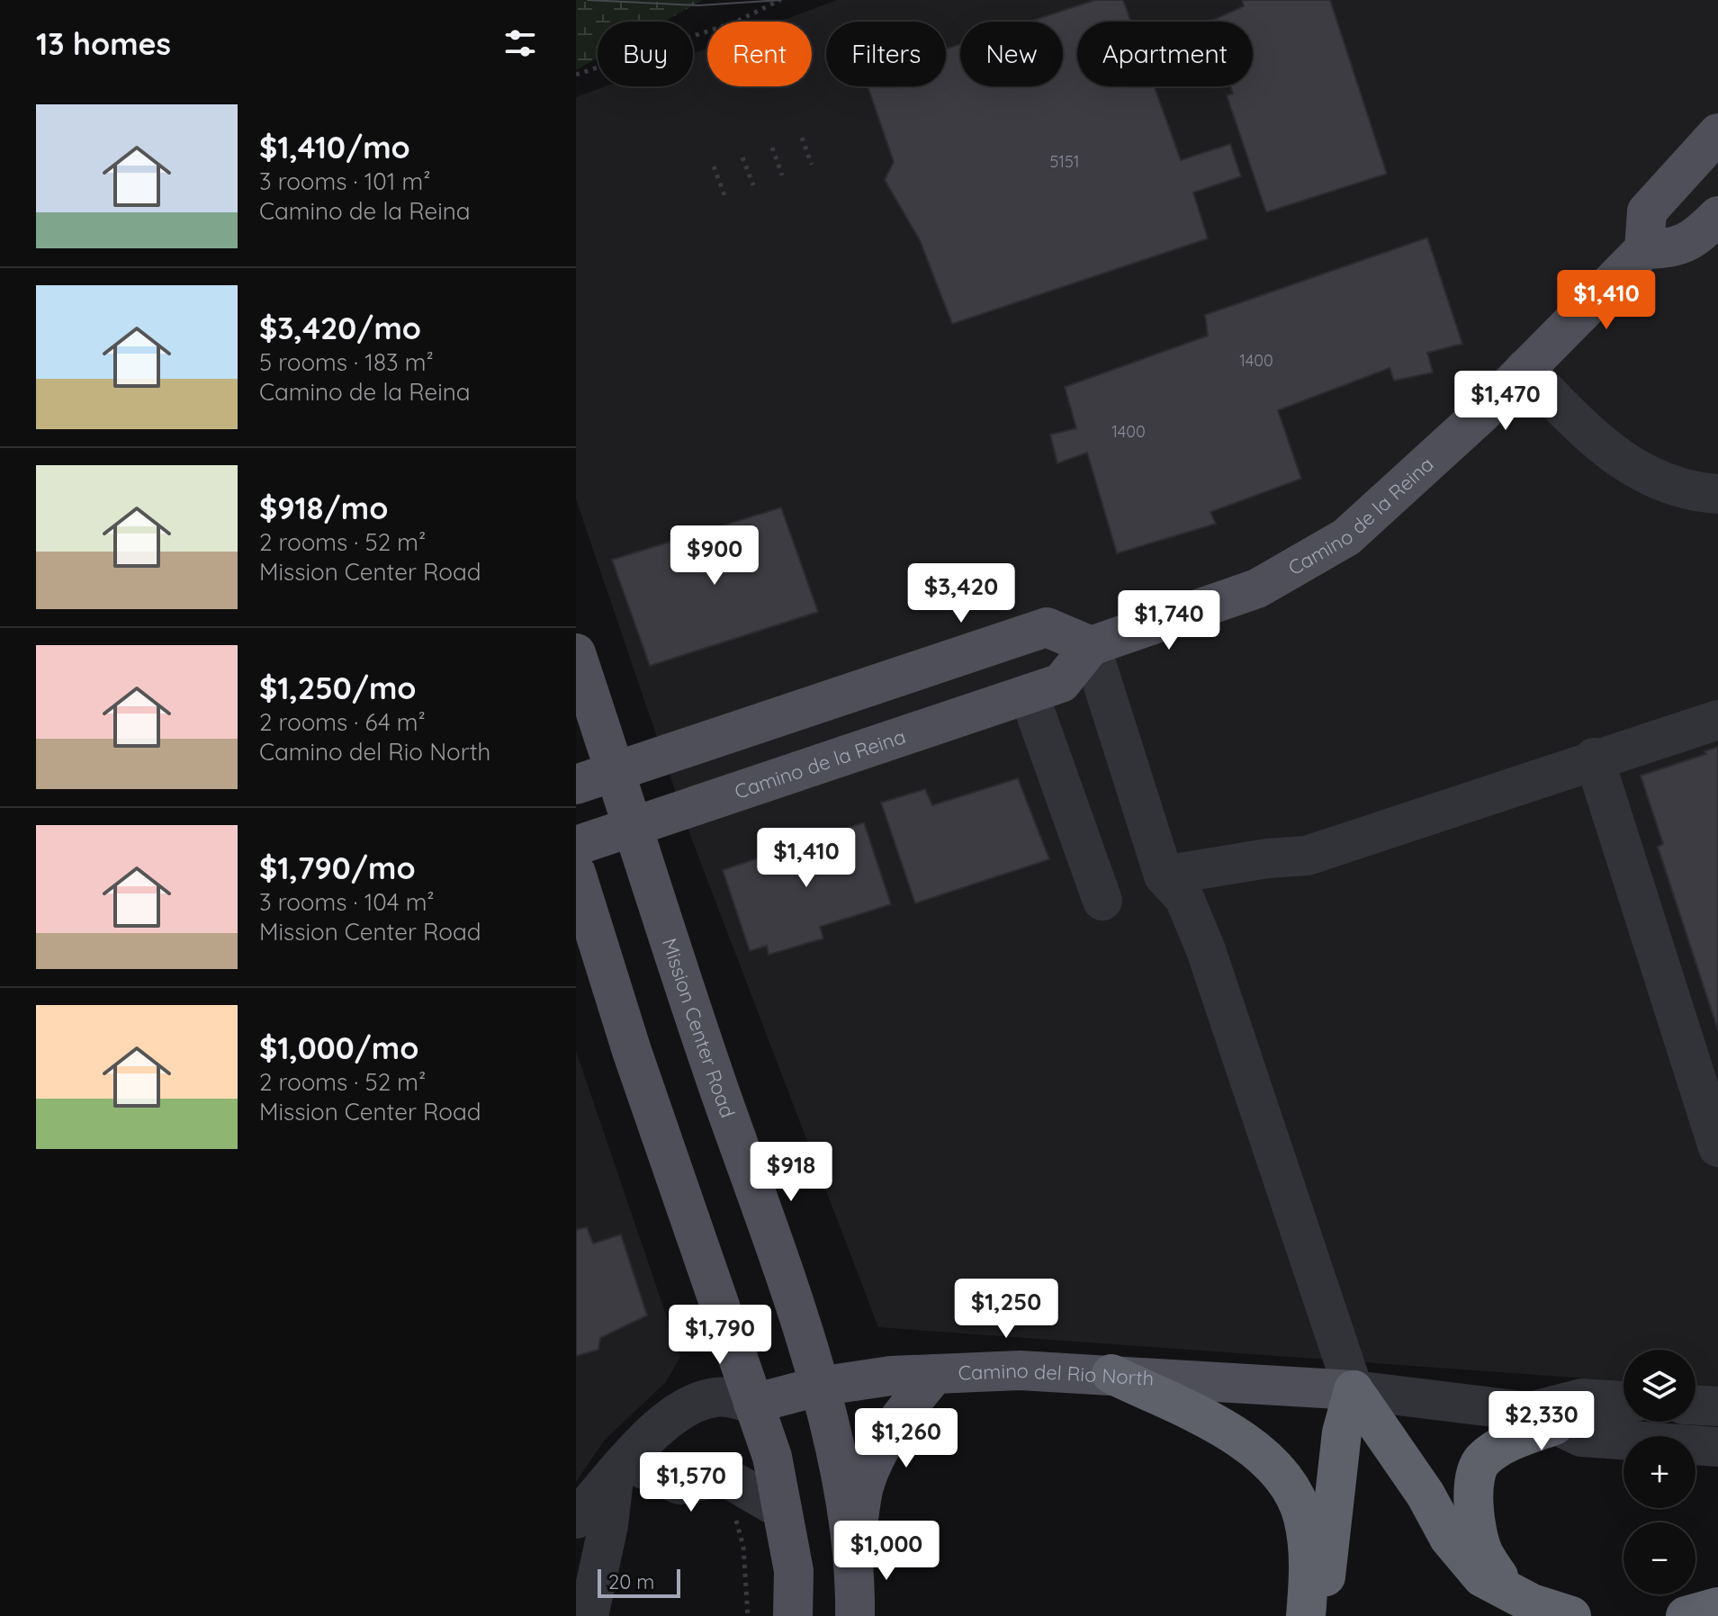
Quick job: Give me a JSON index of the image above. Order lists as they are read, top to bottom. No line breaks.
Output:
{"streets":{"main road":["Camino de la Reina","Mission Center Road","Camino del Rio North"]},"crossings":[["Camino de la Reina","Mission Center Road"],["Mission Center Road","Camino del Rio North"]],"house_numbers":["5151","1400","1400"],"scale_bar":"20 m","page":{"heading":"13 homes","chip":["Buy","Rent","Filters","New","Apartment"],"list":[{"name":"$1,410/mo","note":"3 rooms · 101 m² · Camino de la Reina"},{"name":"$3,420/mo","note":"5 rooms · 183 m² · Camino de la Reina"},{"name":"$918/mo","note":"2 rooms · 52 m² · Mission Center Road"},{"name":"$1,250/mo","note":"2 rooms · 64 m² · Camino del Rio North"},{"name":"$1,790/mo","note":"3 rooms · 104 m² · Mission Center Road"},{"name":"$1,000/mo","note":"2 rooms · 52 m² · Mission Center Road"}],"price":["$1,410","$1,470","$900","$3,420","$1,740","$1,410","$918","$1,250","$1,790","$2,330","$1,260","$1,570","$1,000"],"map_buttons":["+","−"],"scale":"20 m"}}
